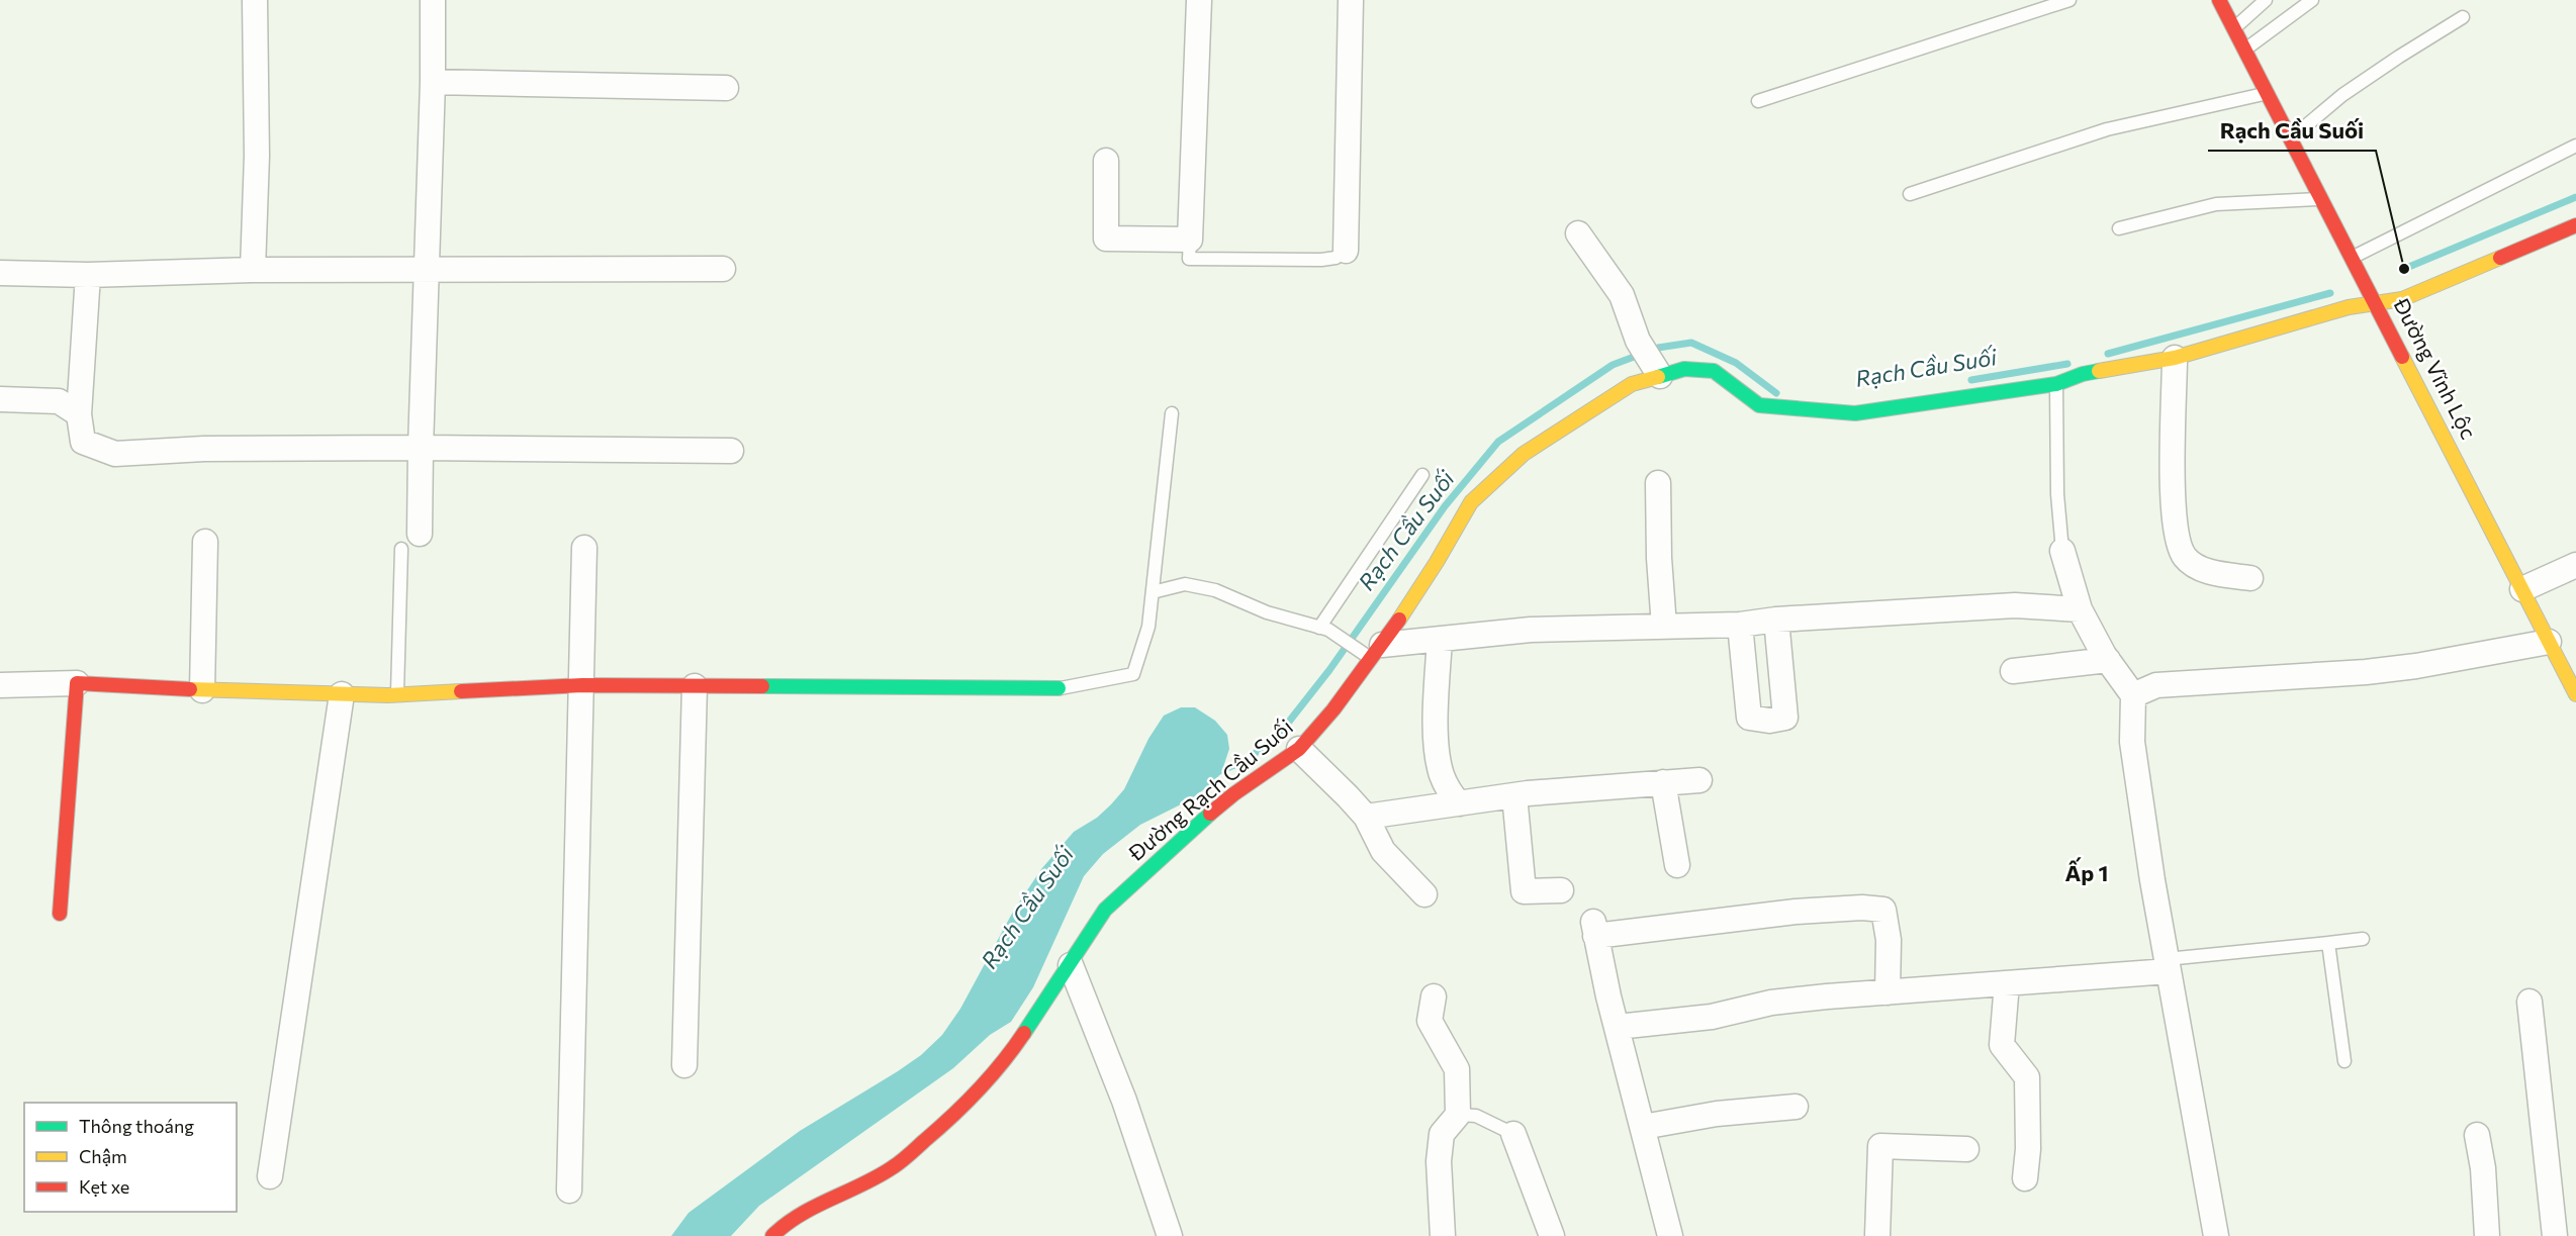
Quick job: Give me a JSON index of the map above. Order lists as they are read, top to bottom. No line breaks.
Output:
{"streets":{"street":["Đường Vĩnh Lộc","Đường Rạch Cầu Suối"]},"districts":["Ấp 1"],"water":["Rạch Cầu Suối"],"places":["Rạch Cầu Suối"],"legend":["Thông thoáng","Chậm","Kẹt xe"]}
